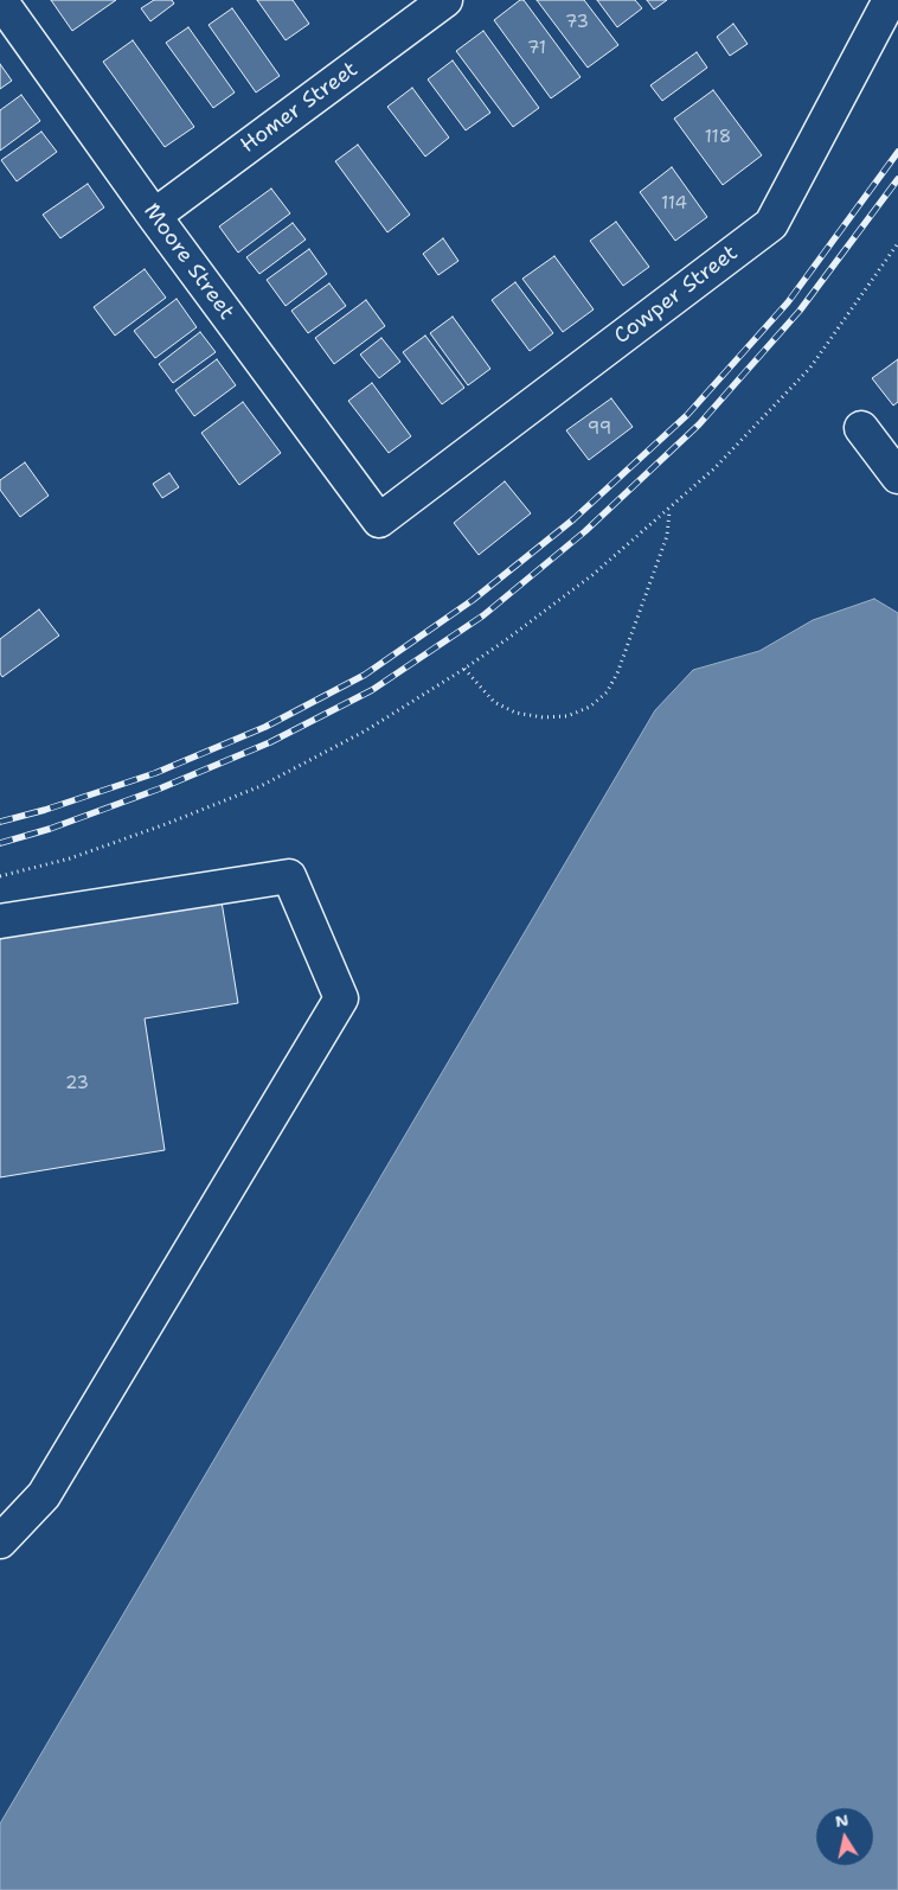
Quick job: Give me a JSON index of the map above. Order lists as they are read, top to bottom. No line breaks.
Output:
{"streets":{"street":["Homer Street","Moore Street","Cowper Street"]},"crossings":[["Homer Street","Moore Street"],["Moore Street","Cowper Street"]],"house_numbers":["73","71","118","114","99","23"],"north":"top"}
